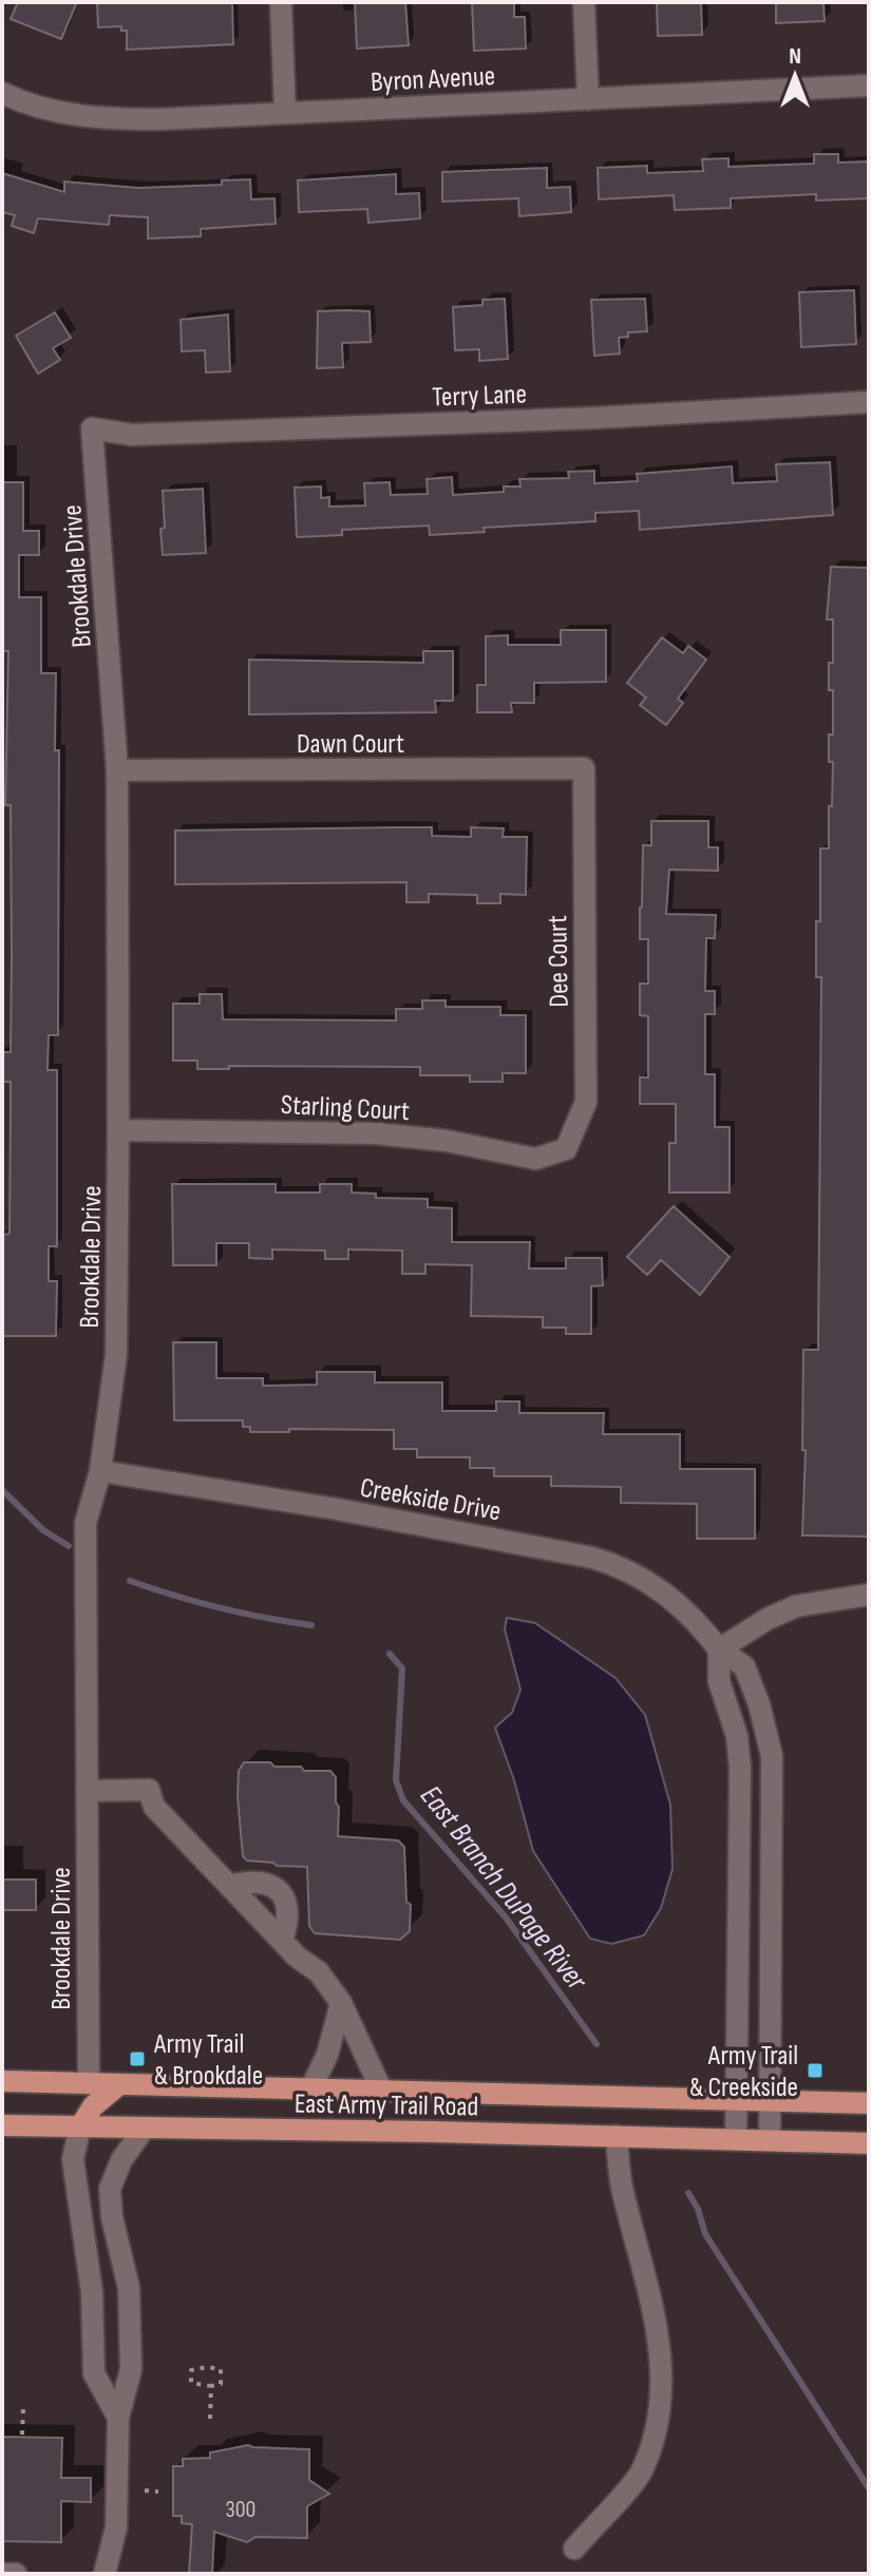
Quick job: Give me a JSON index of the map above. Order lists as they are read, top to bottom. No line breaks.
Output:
{"streets":{"main road":["East Army Trail Road"],"street":["Byron Avenue","Terry Lane","Brookdale Drive","Dawn Court","Dee Court","Starling Court","Creekside Drive"]},"crossings":[["Terry Lane","Brookdale Drive"],["Brookdale Drive","Dawn Court"],["Brookdale Drive","Starling Court"],["Brookdale Drive","Creekside Drive"],["Brookdale Drive","East Army Trail Road"],["Dawn Court","Dee Court"],["Dee Court","Starling Court"],["Creekside Drive","East Army Trail Road"]],"water":["East Branch DuPage River"],"places":{"transit":["Army Trail & Brookdale","Army Trail & Creekside"]},"house_numbers":["300"],"north":"top"}
